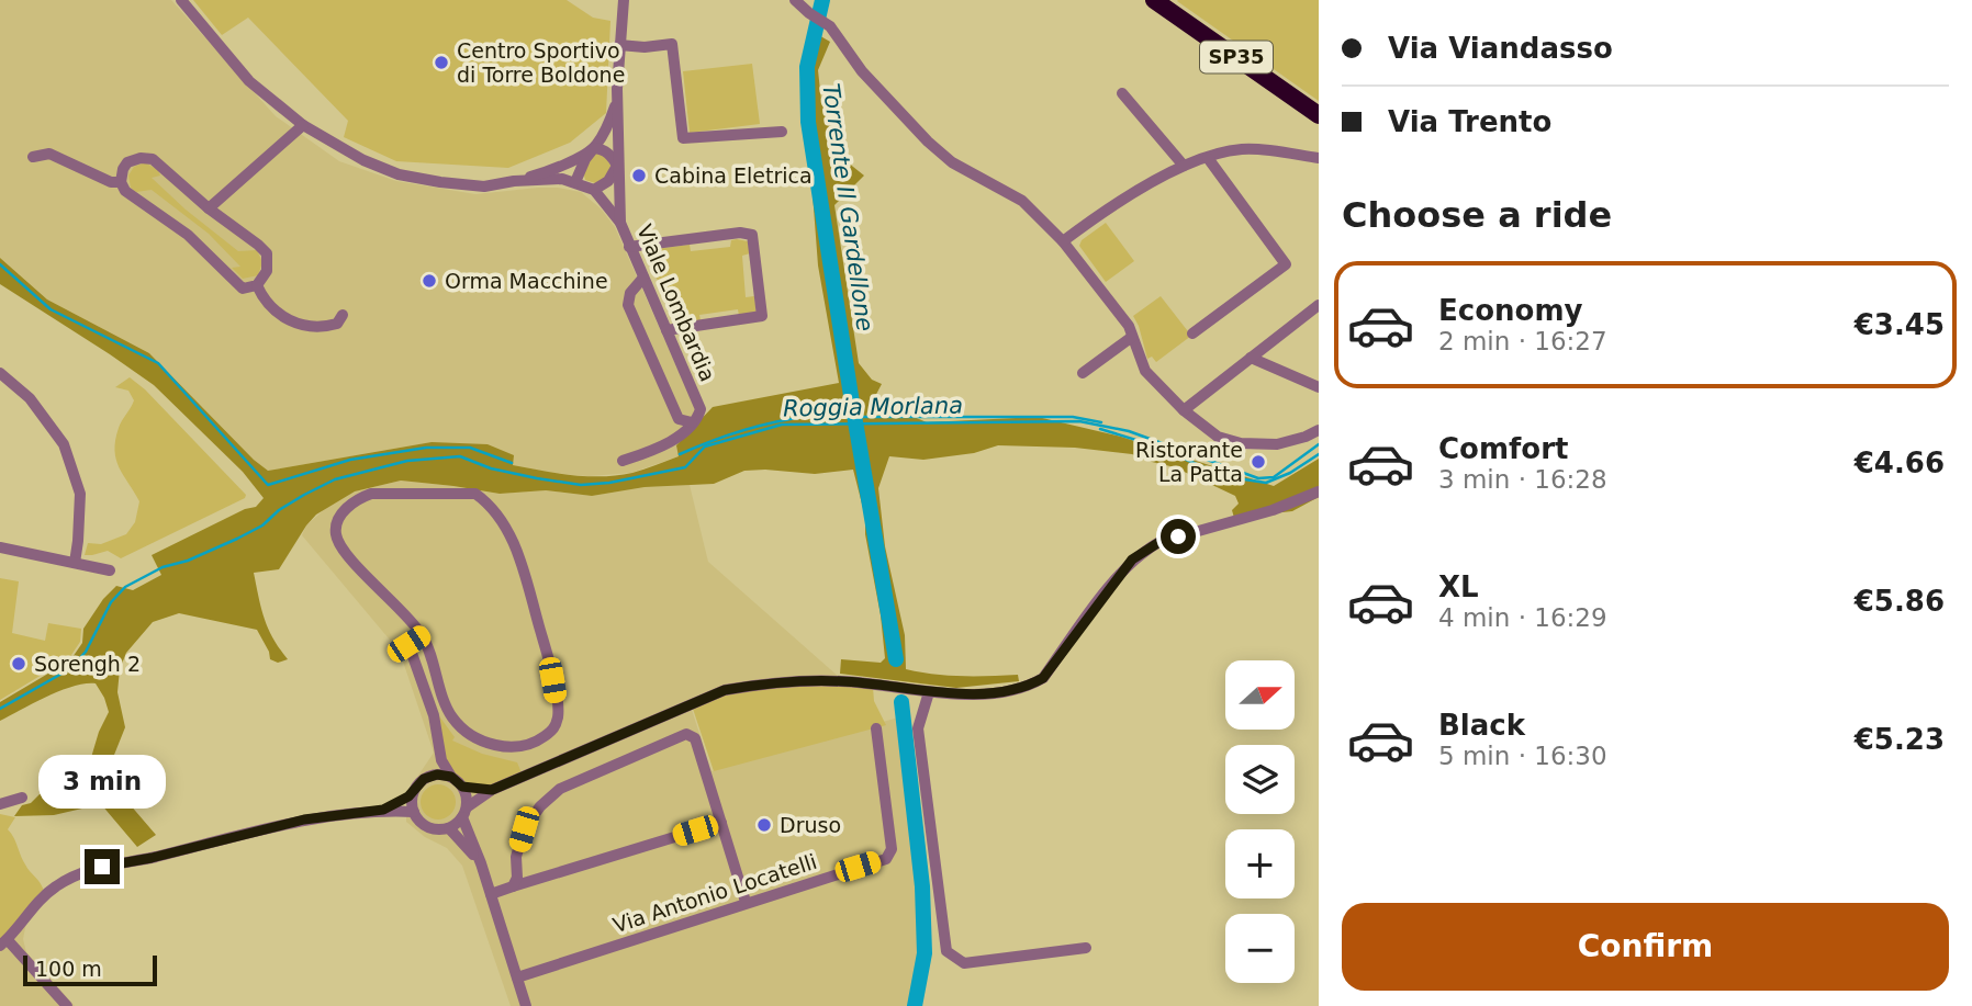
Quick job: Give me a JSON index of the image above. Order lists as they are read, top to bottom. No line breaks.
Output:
{"streets":{"highway":["SP35"],"street":["Viale Lombardia","Via Antonio Locatelli"]},"water":["Torrente Il Gardellone","Roggia Morlana"],"places":["Centro Sportivo di Torre Boldone","Cabina Eletrica","Orma Macchine","Ristorante La Patta","Sorengh 2","Druso"],"scale_bar":"100 m","north":"right","page":{"banner":["Via Viandasso","Via Trento"],"heading":"Choose a ride","list":[{"name":"Economy","note":"2 min · 16:27","value":"€3.45"},{"name":"Comfort","note":"3 min · 16:28","value":"€4.66"},{"name":"XL","note":"4 min · 16:29","value":"€5.86"},{"name":"Black","note":"5 min · 16:30","value":"€5.23"}],"map_buttons":["+","−"],"bubble":"3 min","buttons":"Confirm","scale":"100 m"}}
